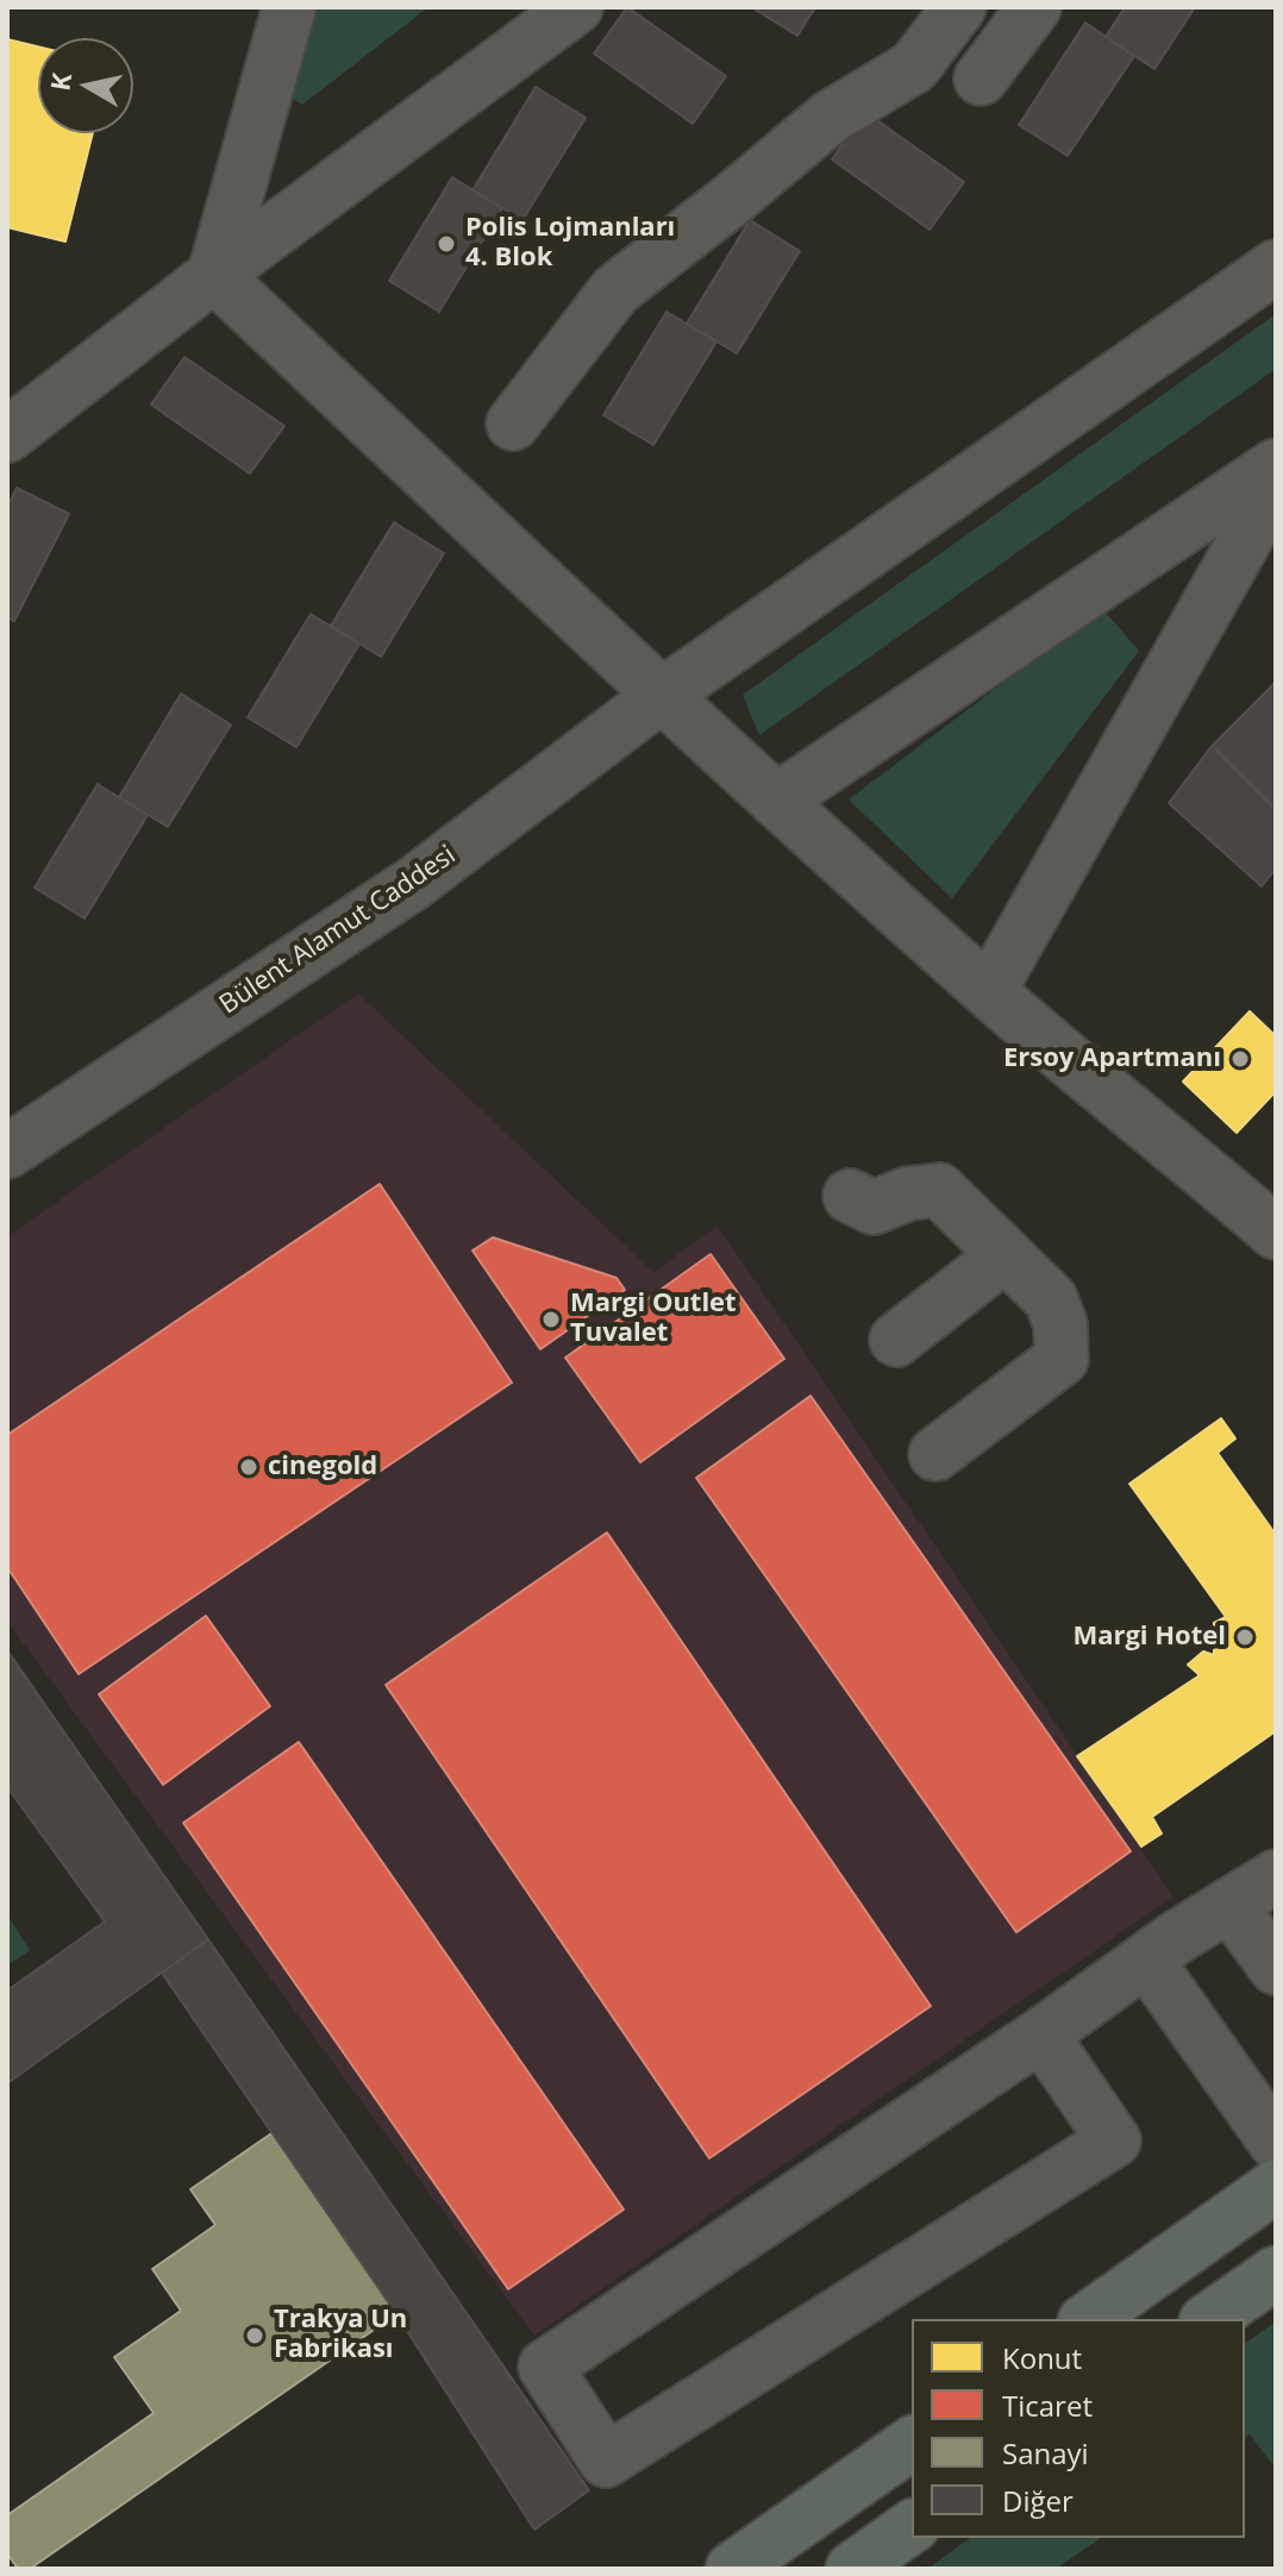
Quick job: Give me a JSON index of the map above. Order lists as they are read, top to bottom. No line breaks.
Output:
{"streets":{"street":["Bülent Alamut Caddesi"]},"places":["Polis Lojmanları 4. Blok","Ersoy Apartmanı","Margi Outlet Tuvalet","cinegold","Margi Hotel","Trakya Un Fabrikası"],"legend":["Konut","Ticaret","Sanayi","Diğer"],"north":"left"}
